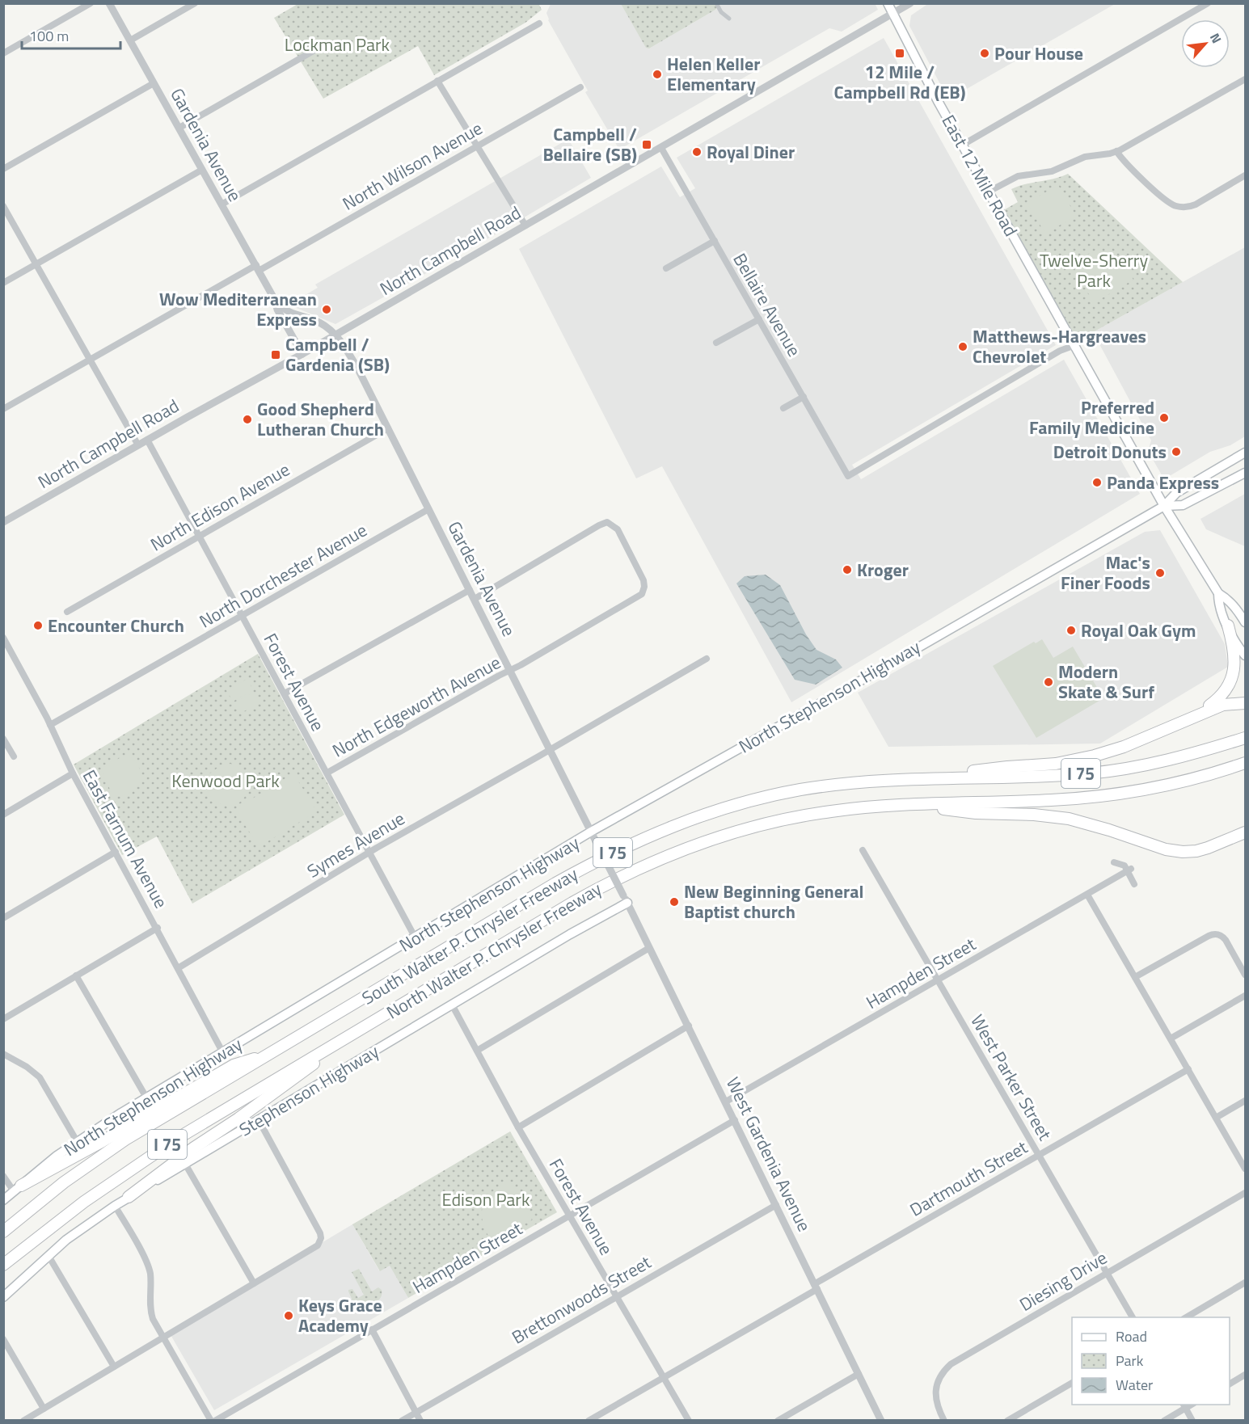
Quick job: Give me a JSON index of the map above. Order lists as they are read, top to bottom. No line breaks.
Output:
{"streets":{"highway":["I 75","South Walter P. Chrysler Freeway","North Walter P. Chrysler Freeway"],"main road":["East 12 Mile Road","North Stephenson Highway","Stephenson Highway"],"street":["Gardenia Avenue","North Wilson Avenue","North Campbell Road","Bellaire Avenue","North Edison Avenue","North Dorchester Avenue","Forest Avenue","North Edgeworth Avenue","East Farnum Avenue","Symes Avenue","Hampden Street","West Parker Street","West Gardenia Avenue","Dartmouth Street","Diesing Drive","Brettonwoods Street"]},"crossings":[["Gardenia Avenue","North Wilson Avenue"],["Gardenia Avenue","North Campbell Road"],["Gardenia Avenue","North Edison Avenue"],["Gardenia Avenue","North Dorchester Avenue"],["Gardenia Avenue","North Stephenson Highway"],["Gardenia Avenue","North Edgeworth Avenue"],["Gardenia Avenue","Symes Avenue"],["Gardenia Avenue","Stephenson Highway"],["Gardenia Avenue","West Gardenia Avenue"],["East 12 Mile Road","North Campbell Road"],["East 12 Mile Road","Bellaire Avenue"],["East 12 Mile Road","North Stephenson Highway"],["North Campbell Road","Bellaire Avenue"],["North Campbell Road","Forest Avenue"],["North Edison Avenue","Forest Avenue"],["North Dorchester Avenue","Forest Avenue"],["North Dorchester Avenue","East Farnum Avenue"],["Forest Avenue","North Stephenson Highway"],["Forest Avenue","North Edgeworth Avenue"],["Forest Avenue","Symes Avenue"],["Forest Avenue","Hampden Street"],["Forest Avenue","Stephenson Highway"],["Forest Avenue","Dartmouth Street"],["Forest Avenue","Brettonwoods Street"],["North Stephenson Highway","East Farnum Avenue"],["East Farnum Avenue","Symes Avenue"],["Hampden Street","West Parker Street"],["Hampden Street","West Gardenia Avenue"],["West Parker Street","Dartmouth Street"],["West Parker Street","Diesing Drive"],["Stephenson Highway","West Gardenia Avenue"],["West Gardenia Avenue","Dartmouth Street"],["West Gardenia Avenue","Brettonwoods Street"]],"parks":["Lockman Park","Twelve-Sherry Park","Kenwood Park","Edison Park"],"places":{"transit":["12 Mile / Campbell Rd (EB)","Campbell / Bellaire (SB)","Campbell / Gardenia (SB)"],"other":["Pour House","Helen Keller Elementary","Royal Diner","Wow Mediterranean Express","Matthews-Hargreaves Chevrolet","Preferred Family Medicine","Good Shepherd Lutheran Church","Detroit Donuts","Panda Express","Kroger","Mac's Finer Foods","Encounter Church","Royal Oak Gym","Modern Skate & Surf","New Beginning General Baptist church","Keys Grace Academy"]},"legend":["Road","Park","Water"],"scale_bar":"100 m","north":"top right"}
